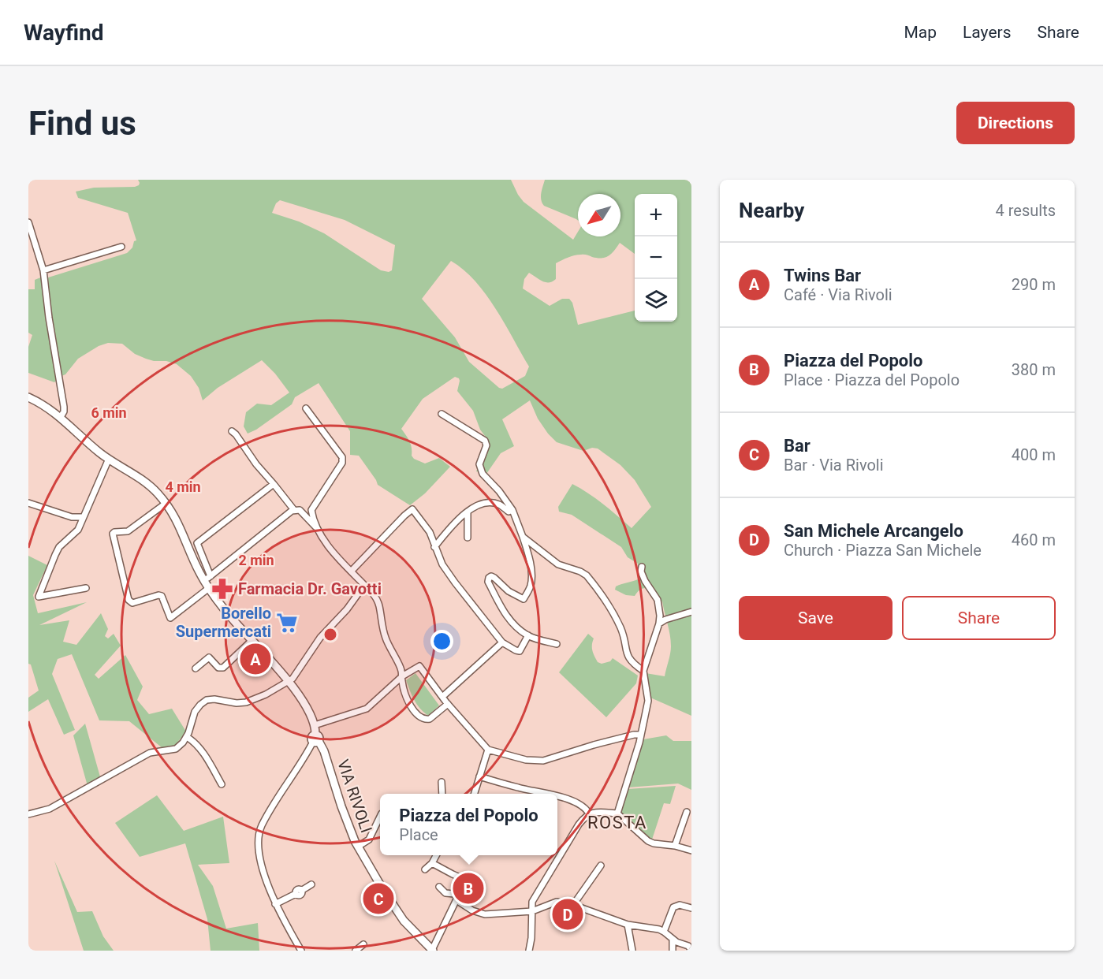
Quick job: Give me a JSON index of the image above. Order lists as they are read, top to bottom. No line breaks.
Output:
{"streets":{"street":["VIA RIVOLI"]},"districts":["ROSTA"],"places":{"pharmacy":["Farmacia Dr. Gavotti"],"supermarket":["Borello Supermercati"]},"north":"bottom left","page":{"header":"Wayfind","nav":["Map","Layers","Share"],"buttons":["Directions",["Save","Share"]],"title":"Find us","heading":["Nearby","4 results"],"map_buttons":["+","−"],"list":[{"mark":"A","name":"Twins Bar","note":"Café · Via Rivoli","value":"290 m"},{"mark":"B","name":"Piazza del Popolo","note":"Place · Piazza del Popolo","value":"380 m"},{"mark":"C","name":"Bar","note":"Bar · Via Rivoli","value":"400 m"},{"mark":"D","name":"San Michele Arcangelo","note":"Church · Piazza San Michele","value":"460 m"}],"pins":["A","B","C","D"],"popup":["Piazza del Popolo","Place"]},"rings":["6 min","4 min","2 min"]}
